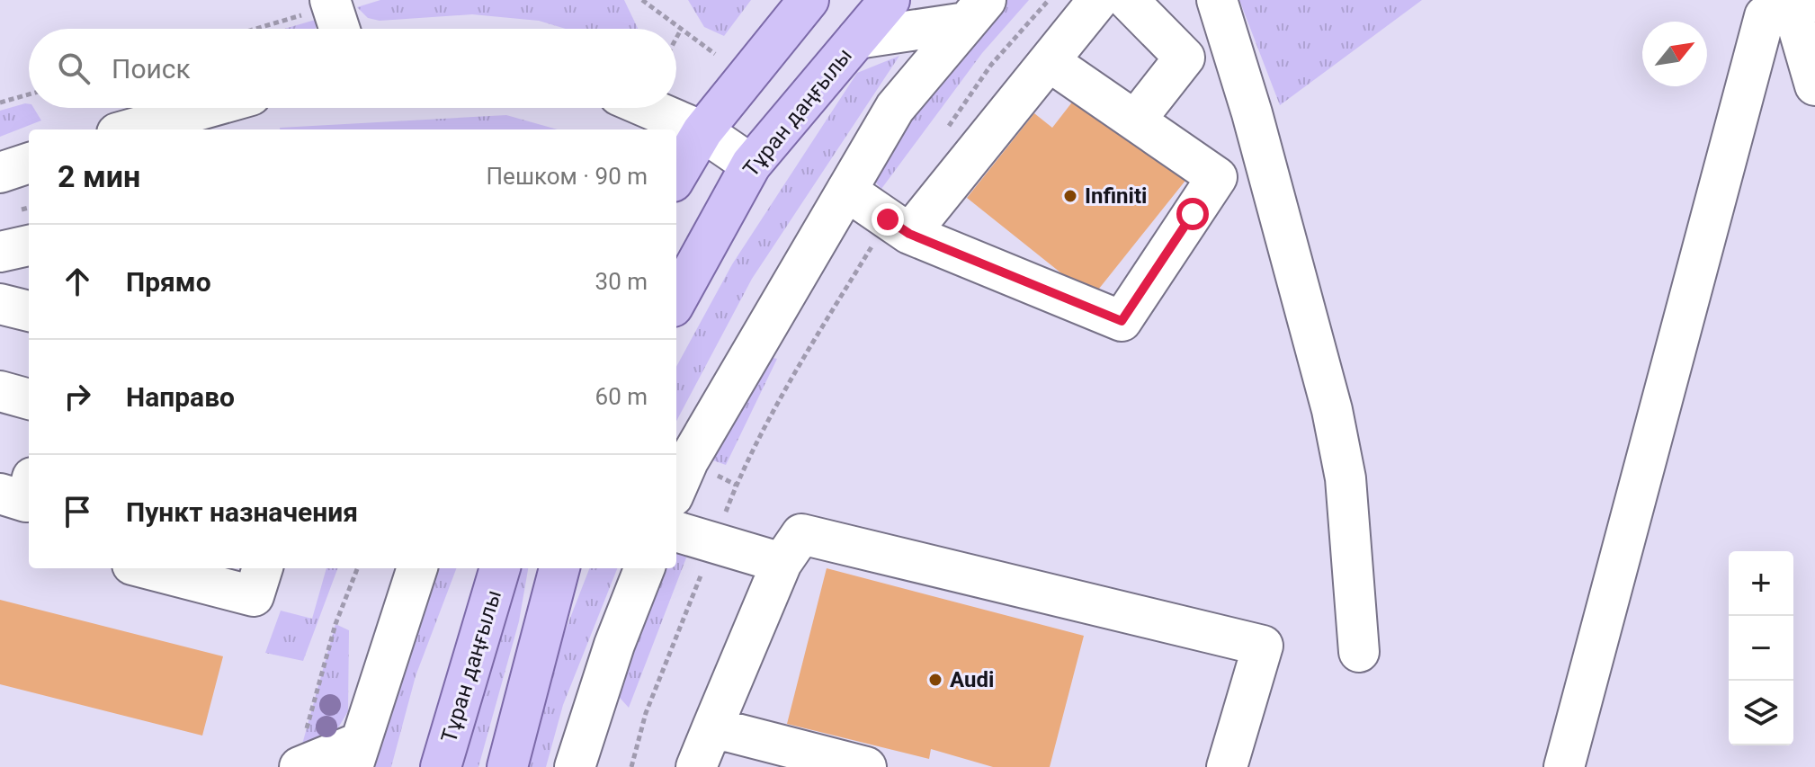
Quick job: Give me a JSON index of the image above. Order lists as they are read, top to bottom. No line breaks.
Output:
{"streets":{"main road":["Тұран даңғылы"]},"places":["Infiniti","Audi"],"north":"top right","page":{"search":"Поиск","heading":["2 мин","Пешком · 90 m"],"list":[["Прямо","30 m"],["Направо","60 m"],"Пункт назначения"],"map_buttons":["+","−"]}}
